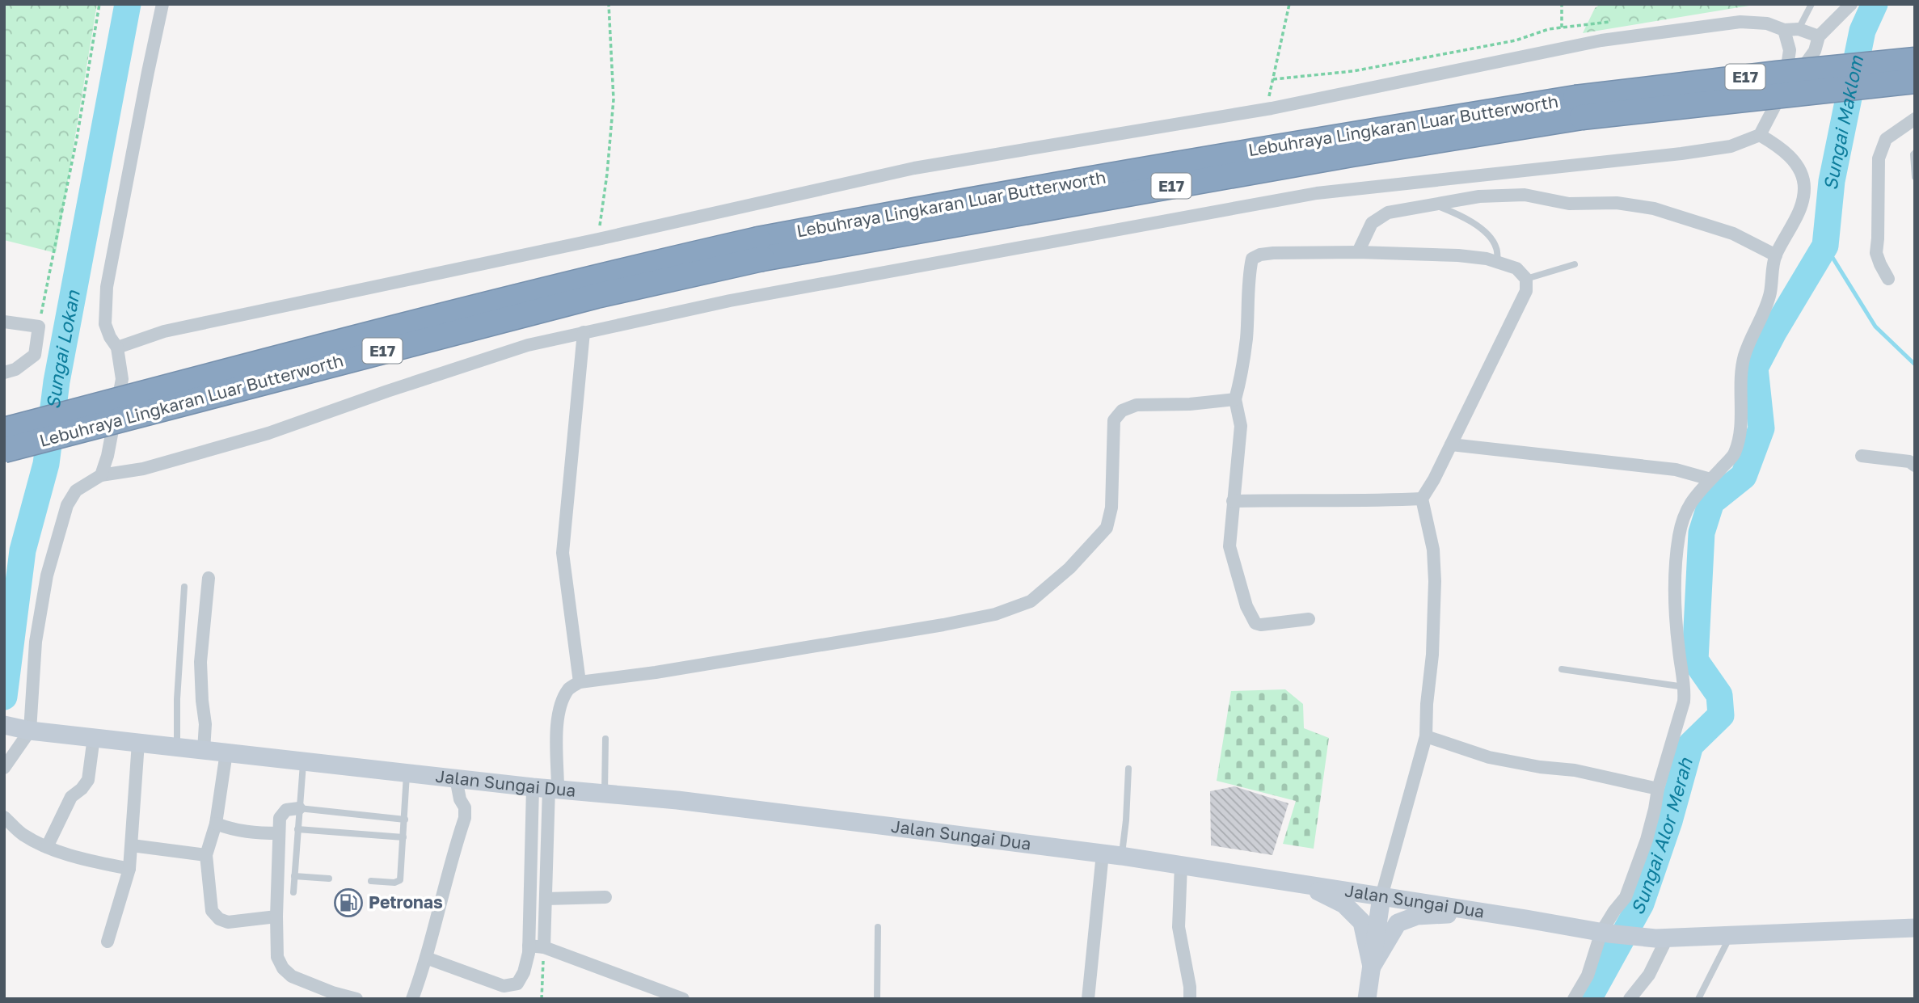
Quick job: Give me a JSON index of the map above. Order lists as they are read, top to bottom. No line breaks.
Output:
{"streets":{"highway":["E17","Lebuhraya Lingkaran Luar Butterworth"],"main road":["Jalan Sungai Dua"]},"water":["Sungai Maklom","Sungai Lokan","Sungai Alor Merah"],"places":{"fuel station":["Petronas"]}}
